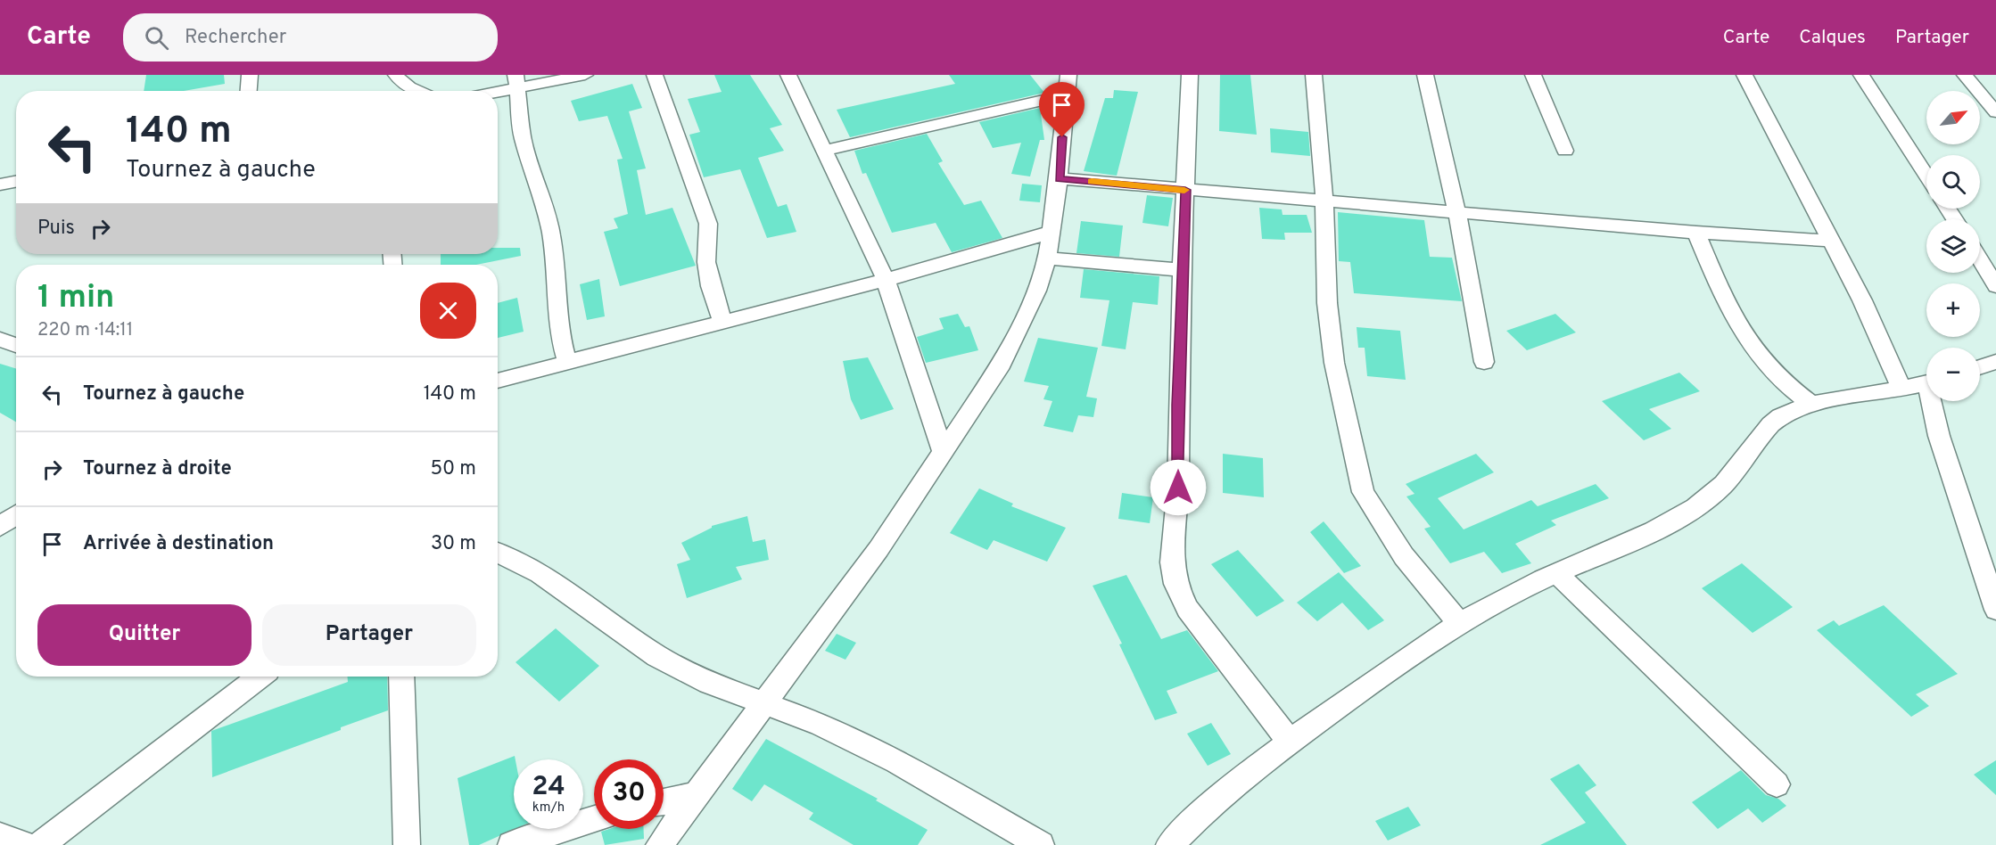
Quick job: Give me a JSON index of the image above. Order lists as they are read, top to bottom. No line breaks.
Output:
{"north":"top right","page":{"header":"Carte","search":"Rechercher","nav":["Carte","Calques","Partager"],"map_buttons":["+","−"],"turn":["140 m","Tournez à gauche"],"then":"Puis","heading":["1 min","220 m · 14:11"],"list":[{"name":"Tournez à gauche","value":"140 m"},{"name":"Tournez à droite","value":"50 m"},{"name":"Arrivée à destination","value":"30 m"}],"buttons":["Quitter","Partager"],"speed":"24 km/h","limit":"30"}}
